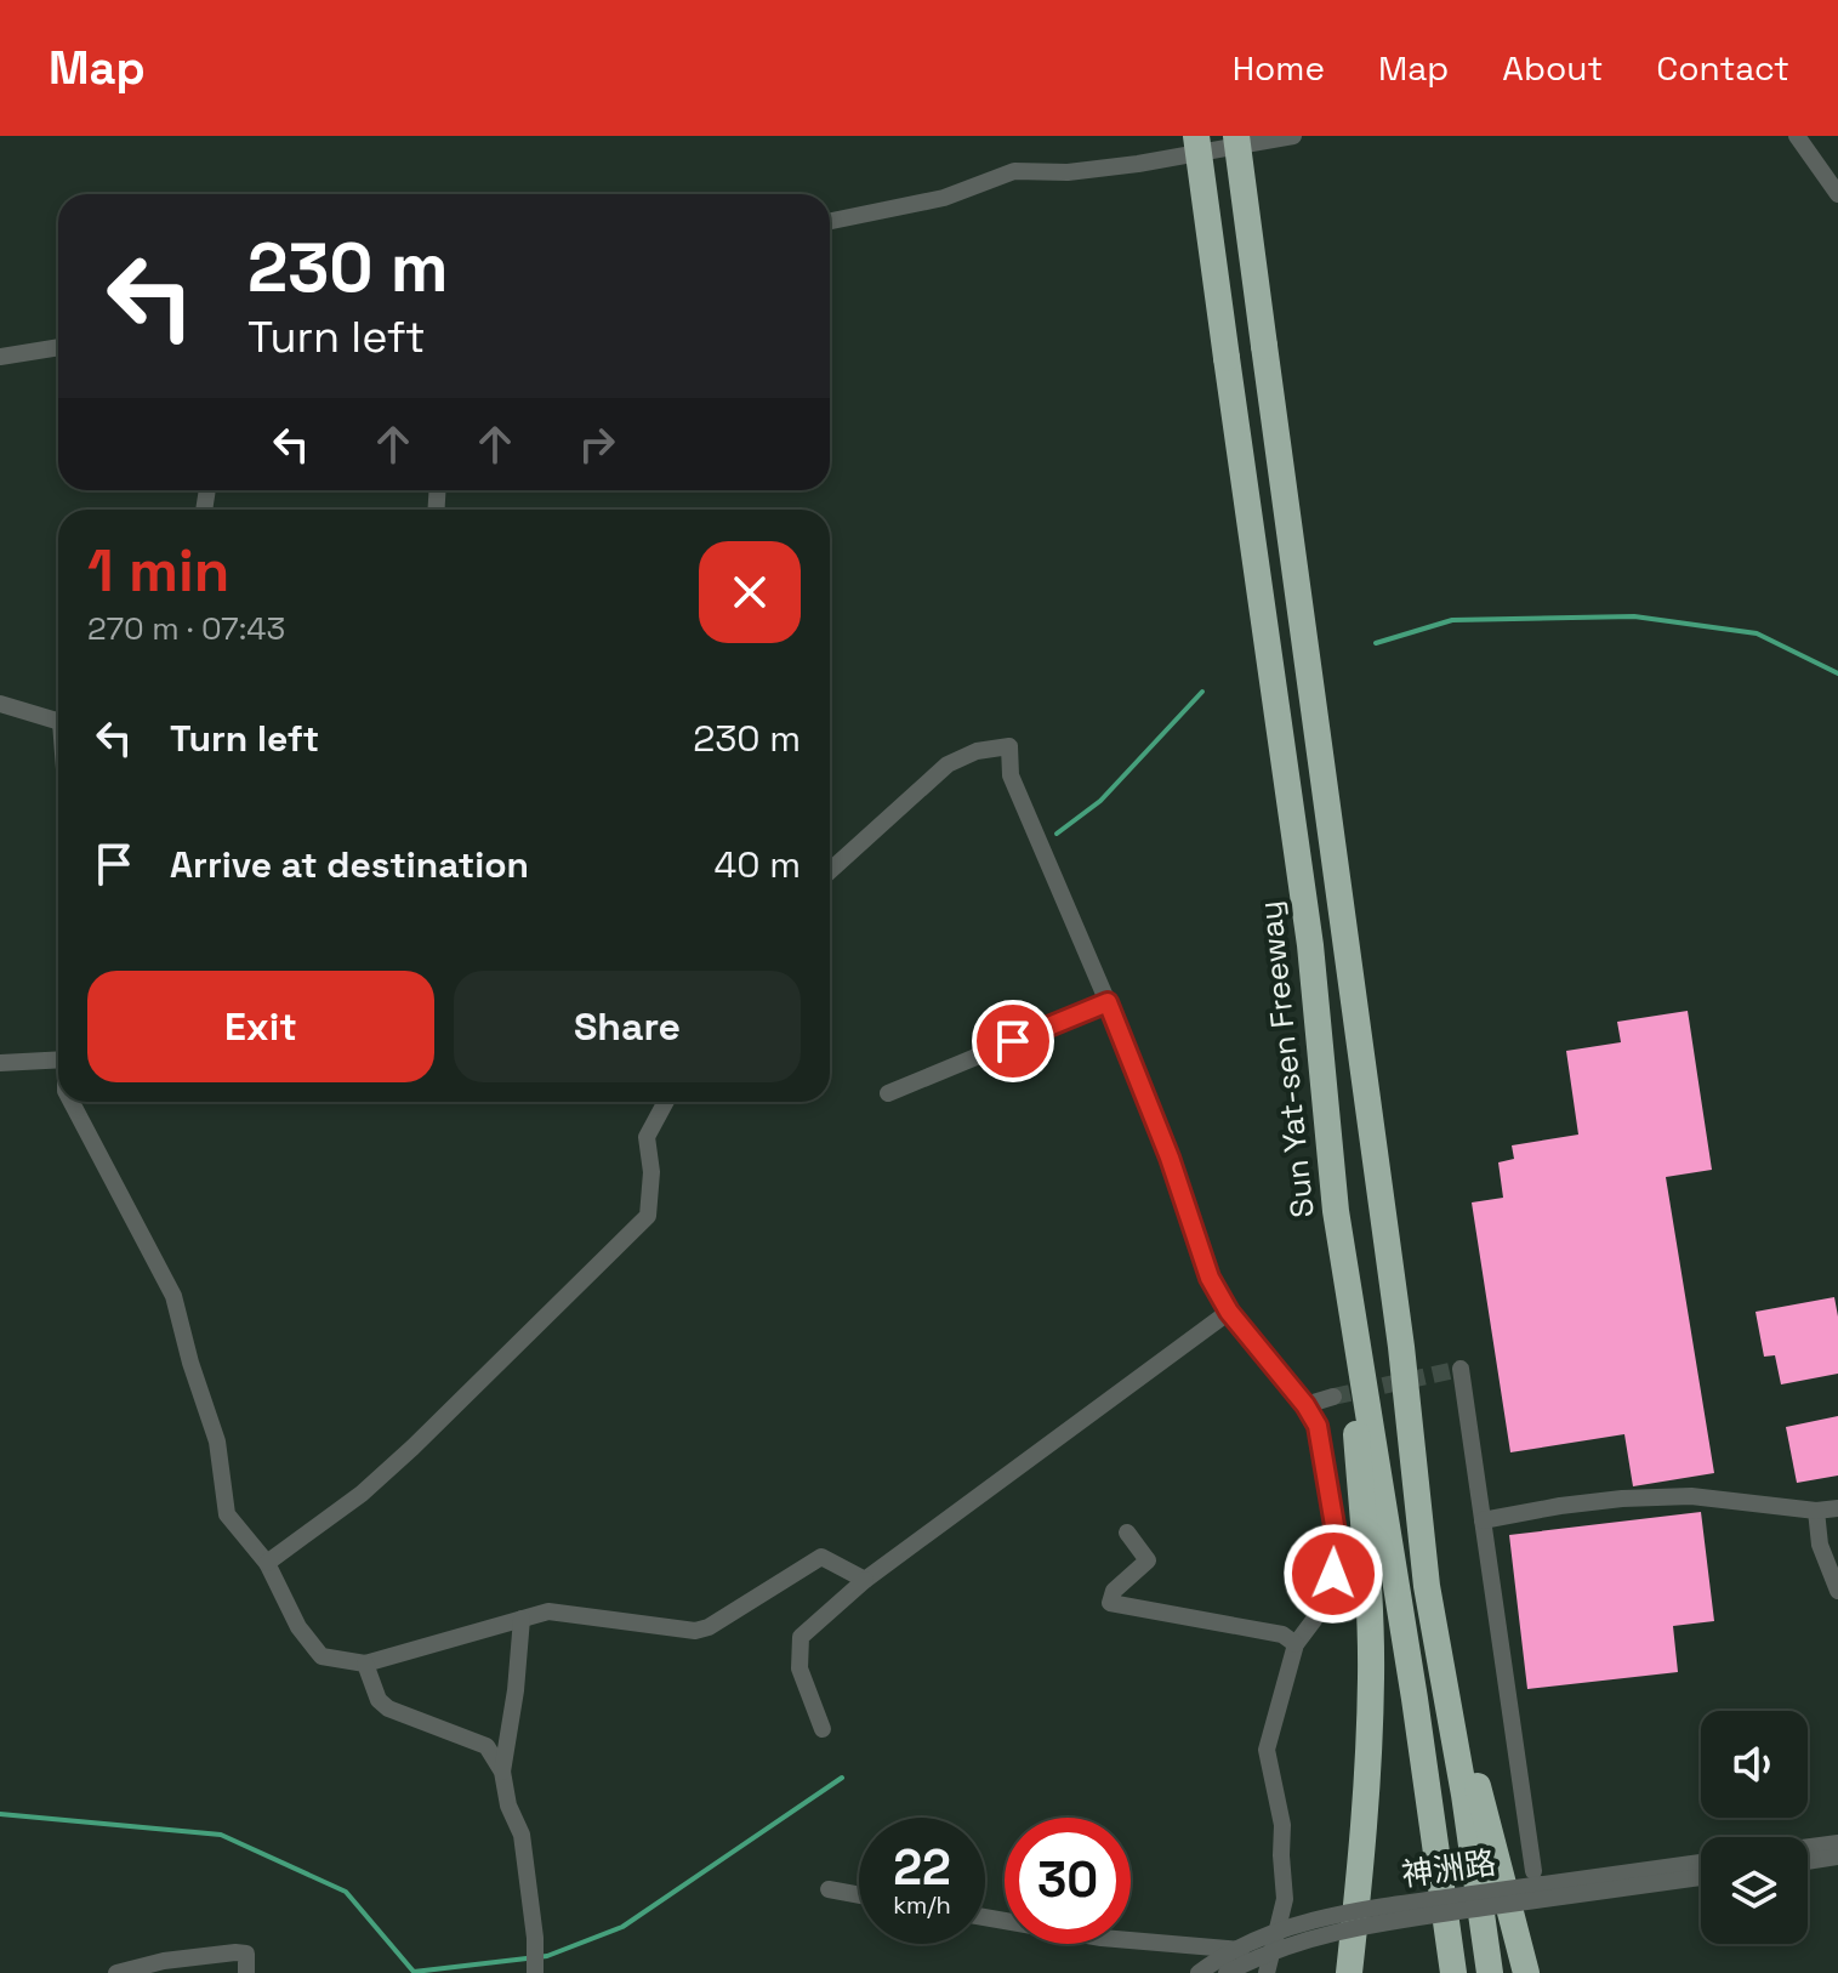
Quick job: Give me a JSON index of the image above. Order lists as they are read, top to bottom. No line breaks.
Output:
{"streets":{"highway":["Sun Yat-sen Freeway"],"street":["神洲路"]},"page":{"header":"Map","nav":["Home","Map","About","Contact"],"turn":["230 m","Turn left"],"heading":["1 min","270 m · 07:43"],"list":[{"name":"Turn left","value":"230 m"},{"name":"Arrive at destination","value":"40 m"}],"buttons":["Exit","Share"],"speed":"22 km/h","limit":"30"}}
